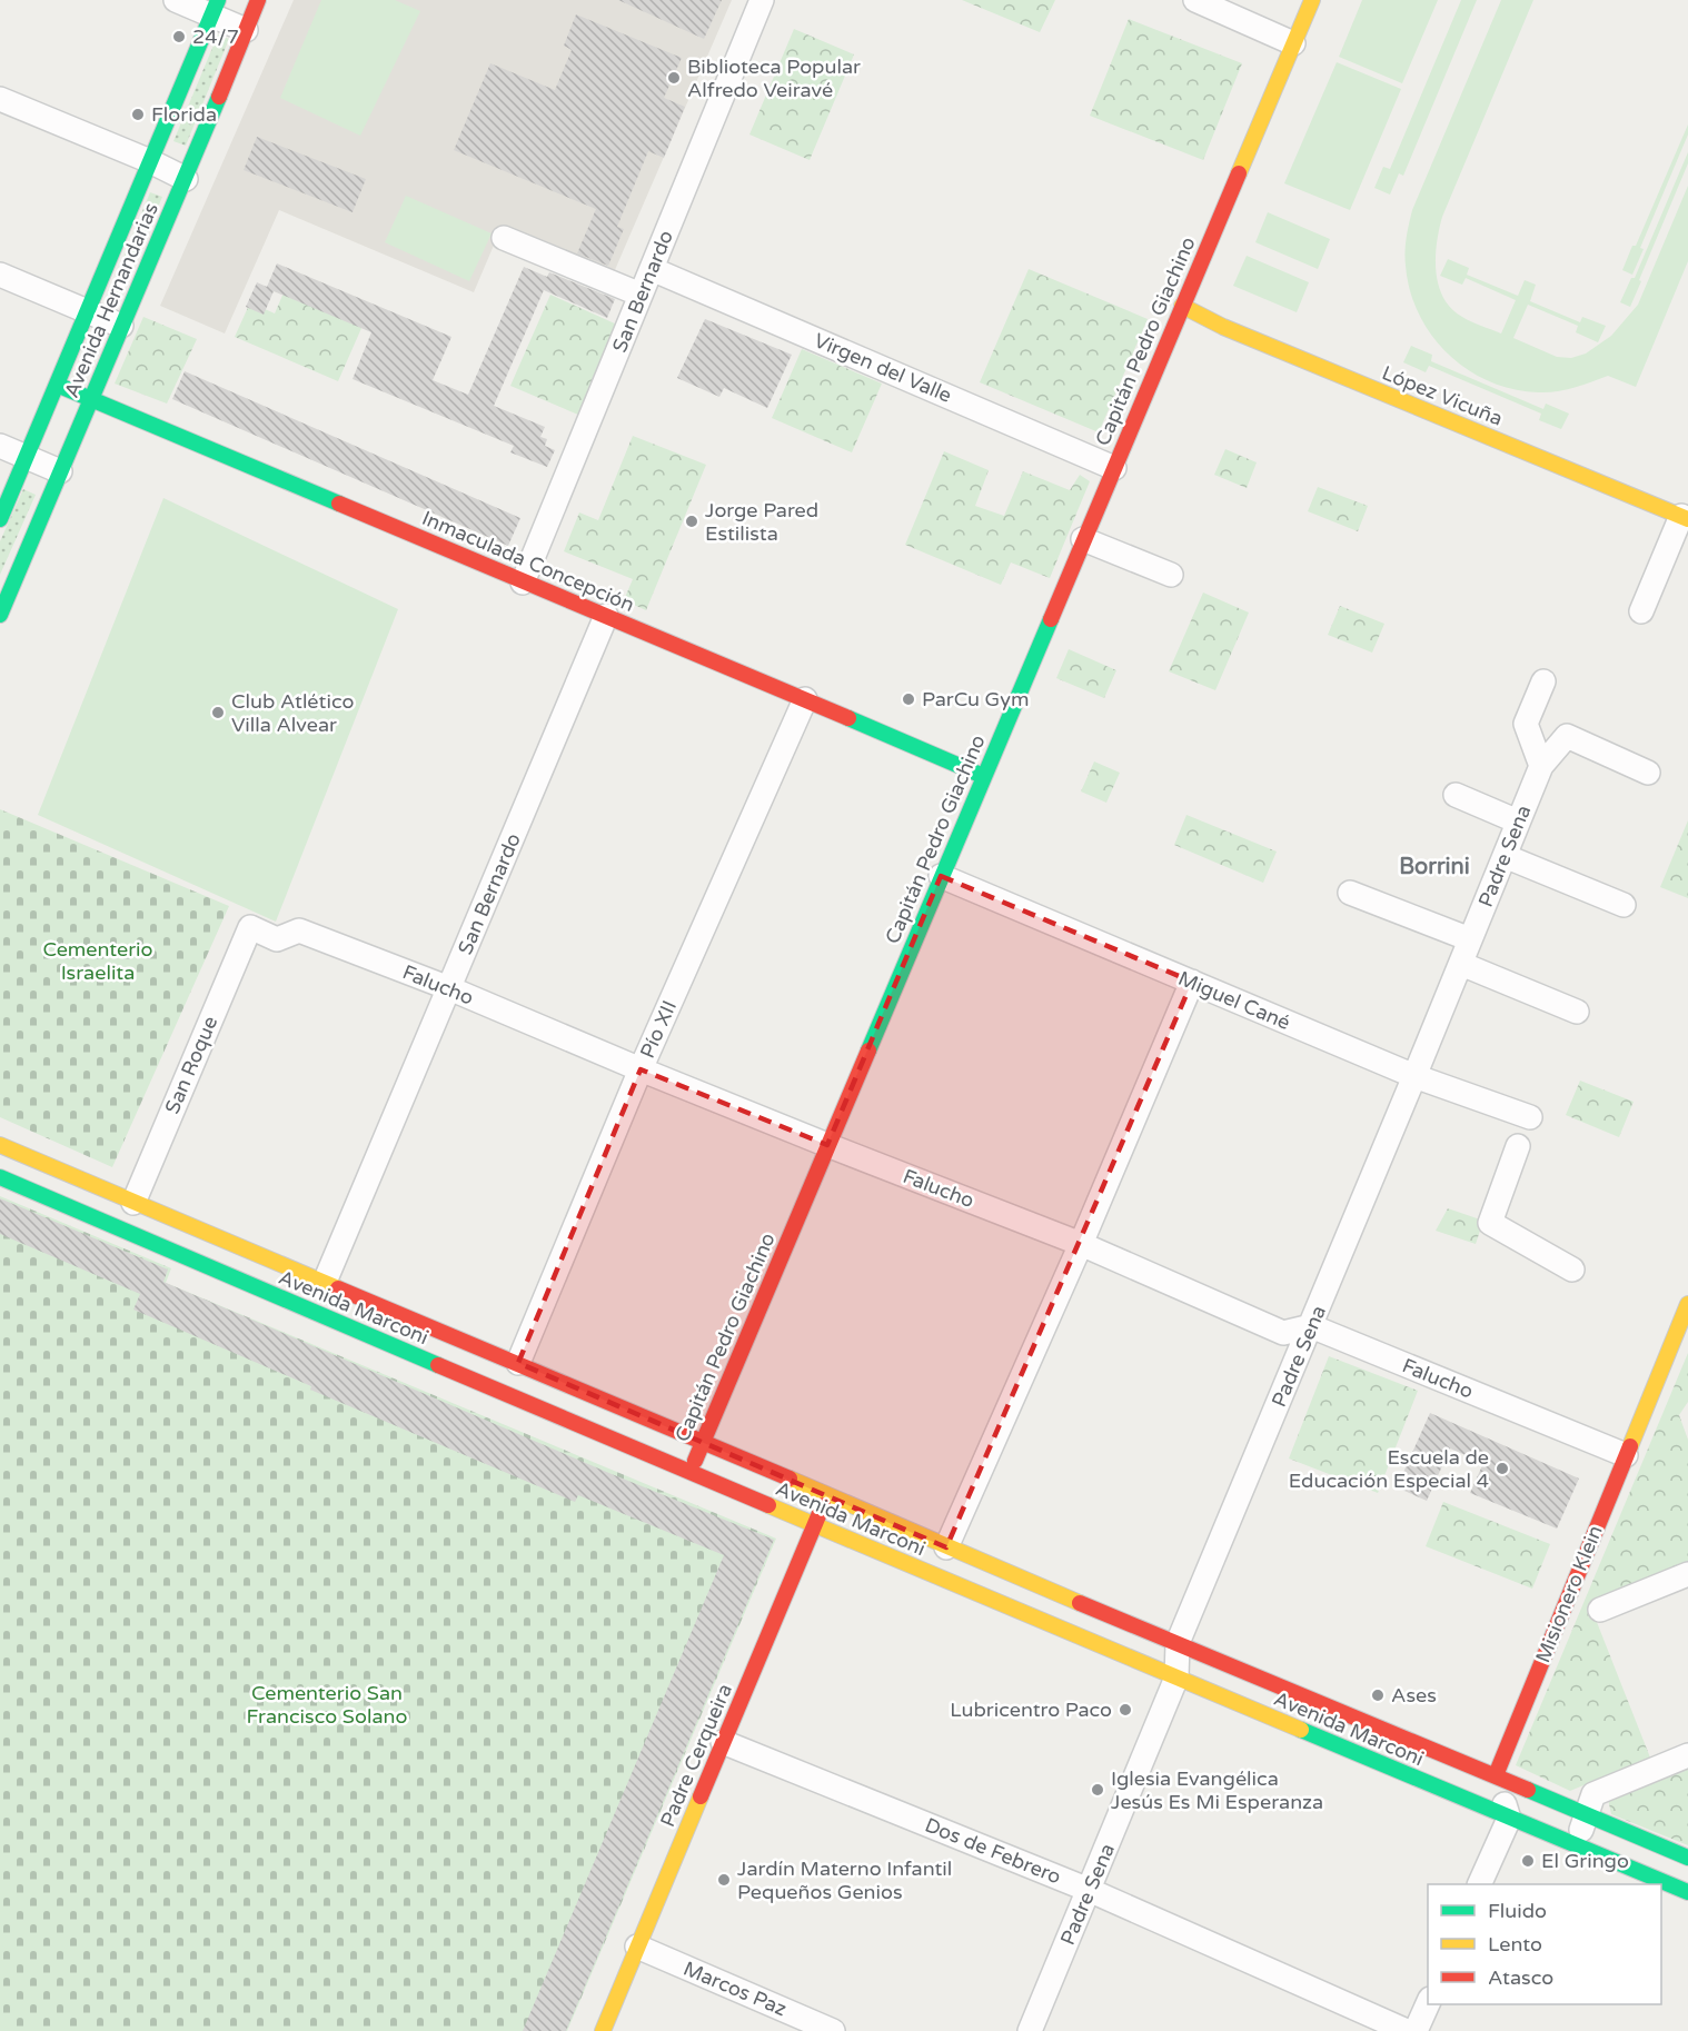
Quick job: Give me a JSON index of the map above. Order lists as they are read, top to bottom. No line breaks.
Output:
{"streets":{"main road":["Avenida Hernandarias","Capitán Pedro Giachino","López Vicuña","Inmaculada Concepción","Avenida Marconi","Misionero Klein","Padre Cerqueira"],"street":["San Bernardo","Virgen del Valle","Padre Sena","Falucho","Miguel Cané","Pío XII","San Roque","Dos de Febrero","Marcos Paz"]},"crossings":[["San Bernardo","Virgen del Valle"],["San Bernardo","Inmaculada Concepción"],["San Bernardo","Falucho"],["San Bernardo","Avenida Marconi"],["Avenida Hernandarias","Inmaculada Concepción"],["Capitán Pedro Giachino","Virgen del Valle"],["Capitán Pedro Giachino","López Vicuña"],["Capitán Pedro Giachino","Inmaculada Concepción"],["Capitán Pedro Giachino","Falucho"],["Capitán Pedro Giachino","Miguel Cané"],["Capitán Pedro Giachino","Avenida Marconi"],["Inmaculada Concepción","Pío XII"],["Padre Sena","Falucho"],["Padre Sena","Miguel Cané"],["Padre Sena","Avenida Marconi"],["Padre Sena","Dos de Febrero"],["Falucho","Pío XII"],["Falucho","San Roque"],["Falucho","Misionero Klein"],["Pío XII","Avenida Marconi"],["San Roque","Avenida Marconi"],["Avenida Marconi","Misionero Klein"],["Avenida Marconi","Padre Cerqueira"],["Padre Cerqueira","Dos de Febrero"],["Padre Cerqueira","Marcos Paz"]],"districts":["Borrini"],"parks":["Cementerio Israelita","Cementerio San Francisco Solano"],"places":["24/7","Biblioteca Popular Alfredo Veiravé","Florida","Jorge Pared Estilista","ParCu Gym","Club Atlético Villa Alvear","Escuela de Educación Especial 4","Ases","Lubricentro Paco","Iglesia Evangélica Jesús Es Mi Esperanza","El Gringo","Jardín Materno Infantil Pequeños Genios"],"legend":["Fluido","Lento","Atasco"]}
